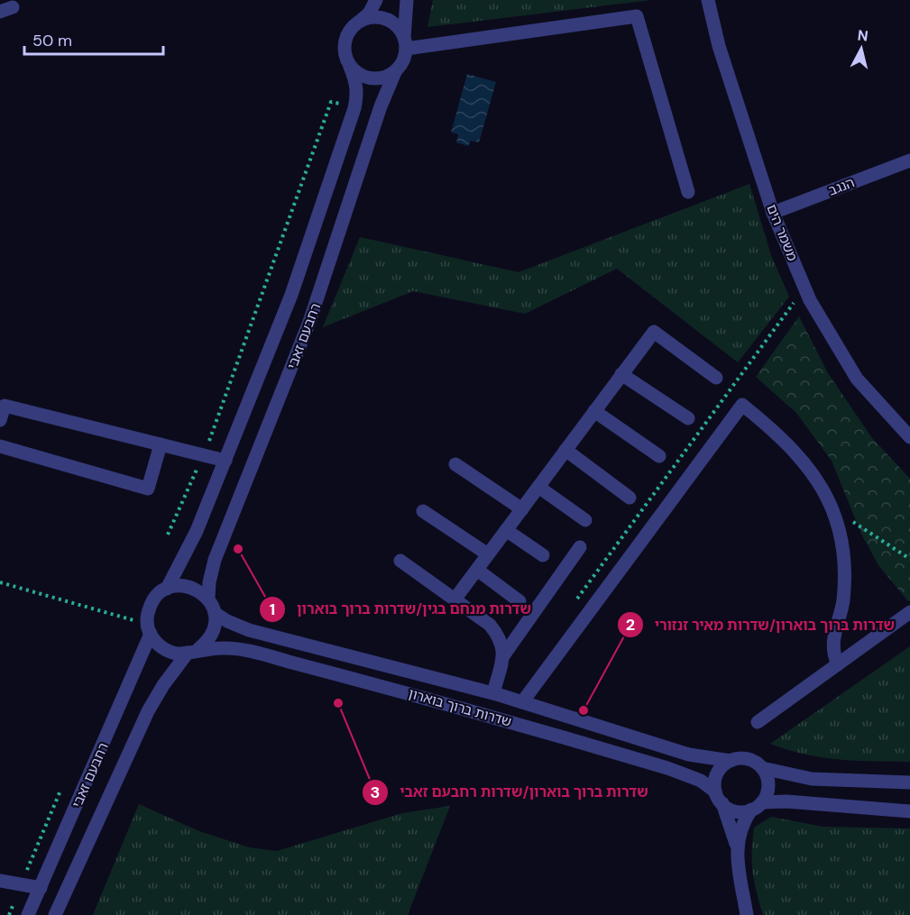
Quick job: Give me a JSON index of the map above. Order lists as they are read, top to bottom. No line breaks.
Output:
{"streets":{"street":["הנגב","משמר הים","רחבעם זאבי","שדרות ברוך בוארון"]},"crossings":[["הנגב","משמר הים"],["רחבעם זאבי","שדרות ברוך בוארון"]],"places":["שדרות מנחם בגין/שדרות ברוך בוארון","שדרות ברוך בוארון/שדרות רחבעם זאבי","שדרות ברוך בוארון/שדרות מאיר זנזורי"],"scale_bar":"50 m","north":"top"}
